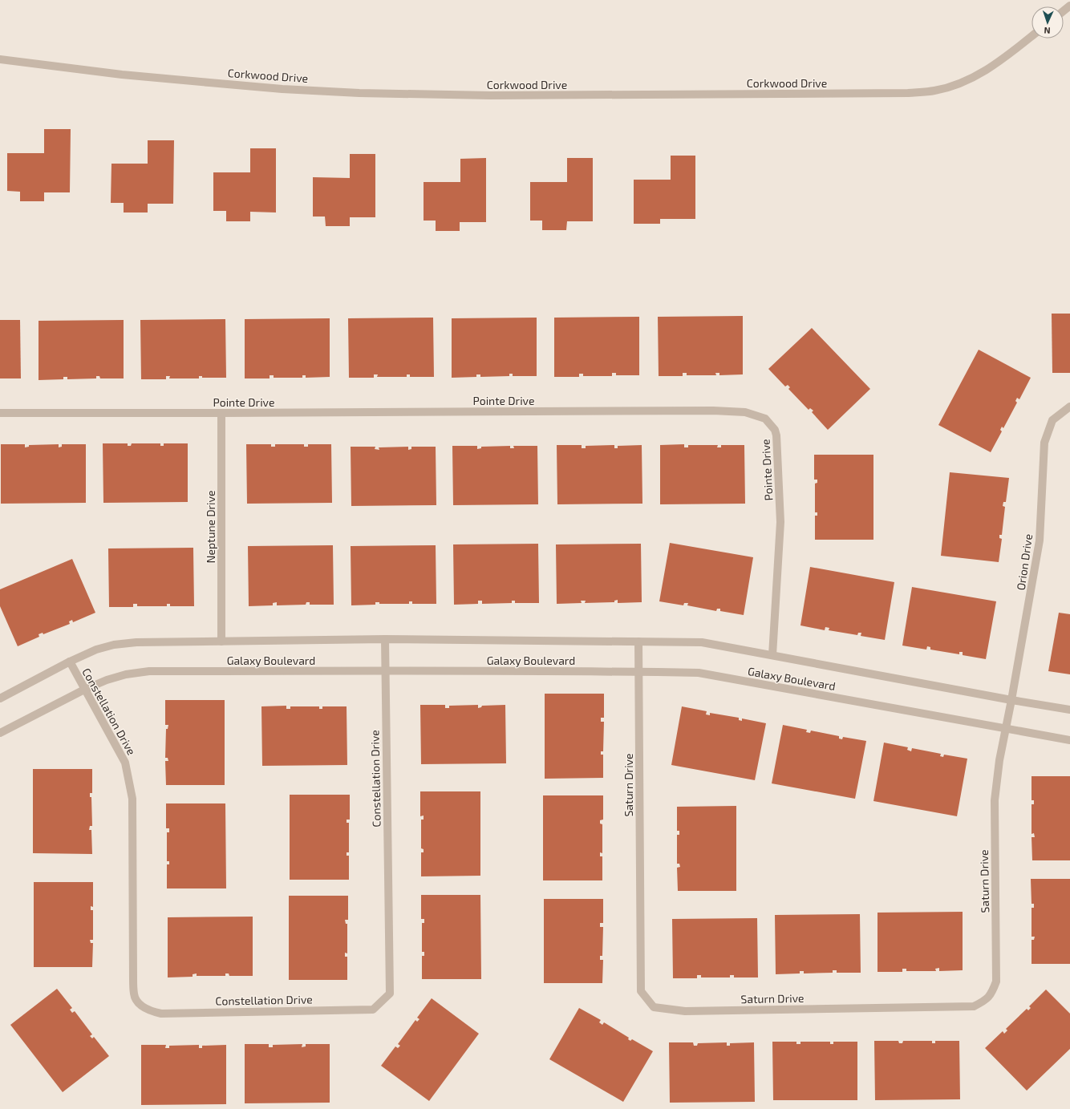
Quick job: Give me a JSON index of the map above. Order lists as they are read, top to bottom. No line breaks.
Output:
{"streets":{"street":["Corkwood Drive","Pointe Drive","Neptune Drive","Orion Drive","Galaxy Boulevard","Constellation Drive","Saturn Drive"]},"crossings":[["Pointe Drive","Neptune Drive"],["Pointe Drive","Galaxy Boulevard"],["Neptune Drive","Galaxy Boulevard"],["Orion Drive","Galaxy Boulevard"],["Orion Drive","Saturn Drive"],["Galaxy Boulevard","Constellation Drive"],["Galaxy Boulevard","Saturn Drive"]],"north":"bottom"}
